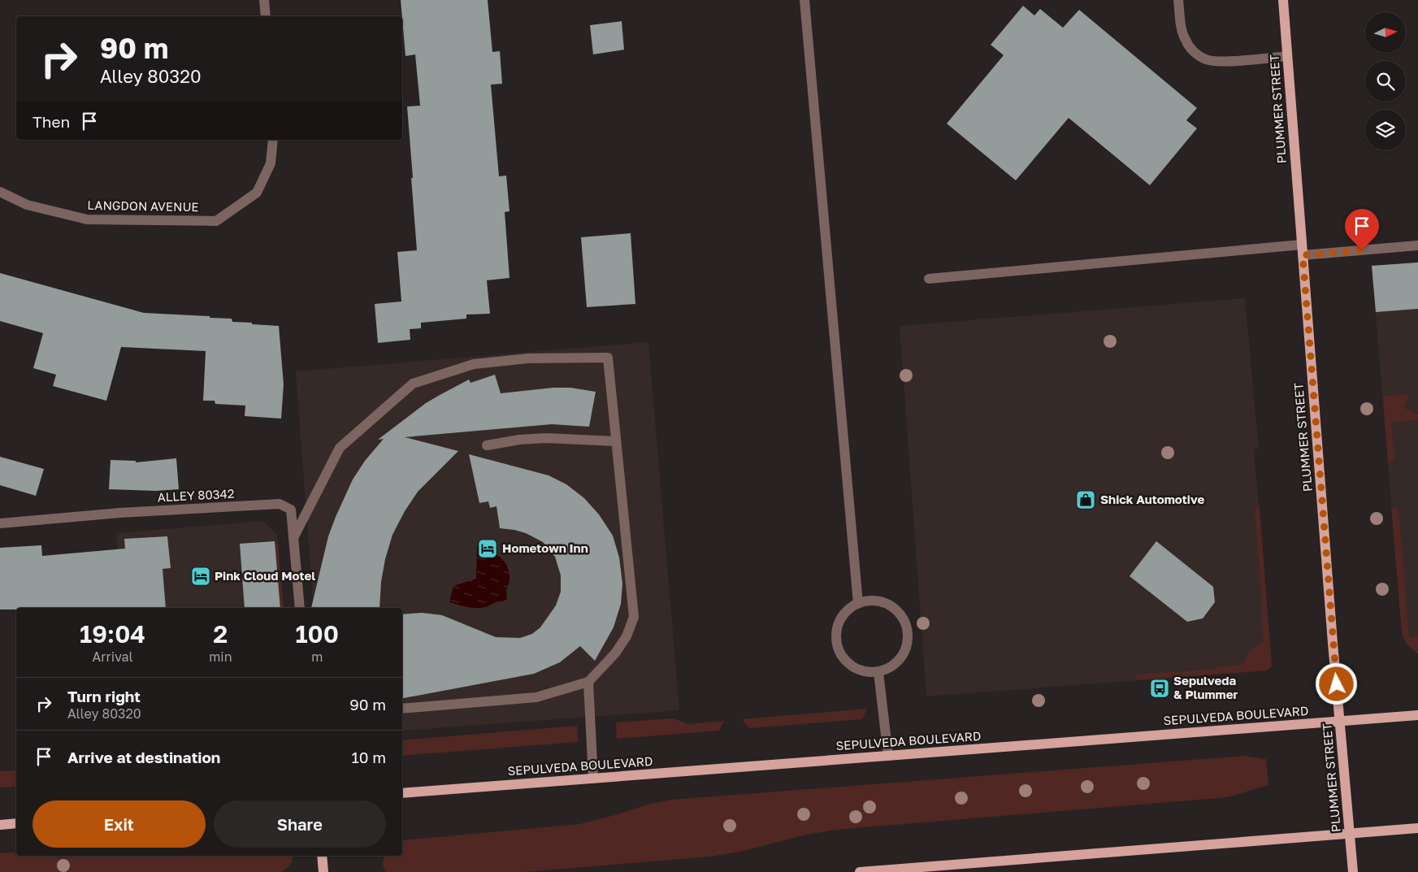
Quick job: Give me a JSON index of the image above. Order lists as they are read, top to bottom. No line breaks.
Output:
{"streets":{"main road":["PLUMMER STREET","SEPULVEDA BOULEVARD"],"street":["LANGDON AVENUE","ALLEY 80342"]},"crossings":[["PLUMMER STREET","SEPULVEDA BOULEVARD"]],"places":{"shop":["Shick Automotive"],"hotel":["Hometown Inn","Pink Cloud Motel"],"bus stop":["Sepulveda & Plummer"]},"north":"right","page":{"turn":["90 m","Alley 80320"],"then":"Then","eta":["19:04","Arrival","2","min","100","m"],"list":[{"name":"Turn right","note":"Alley 80320","value":"90 m"},{"name":"Arrive at destination","value":"10 m"}],"buttons":["Exit","Share"]}}
